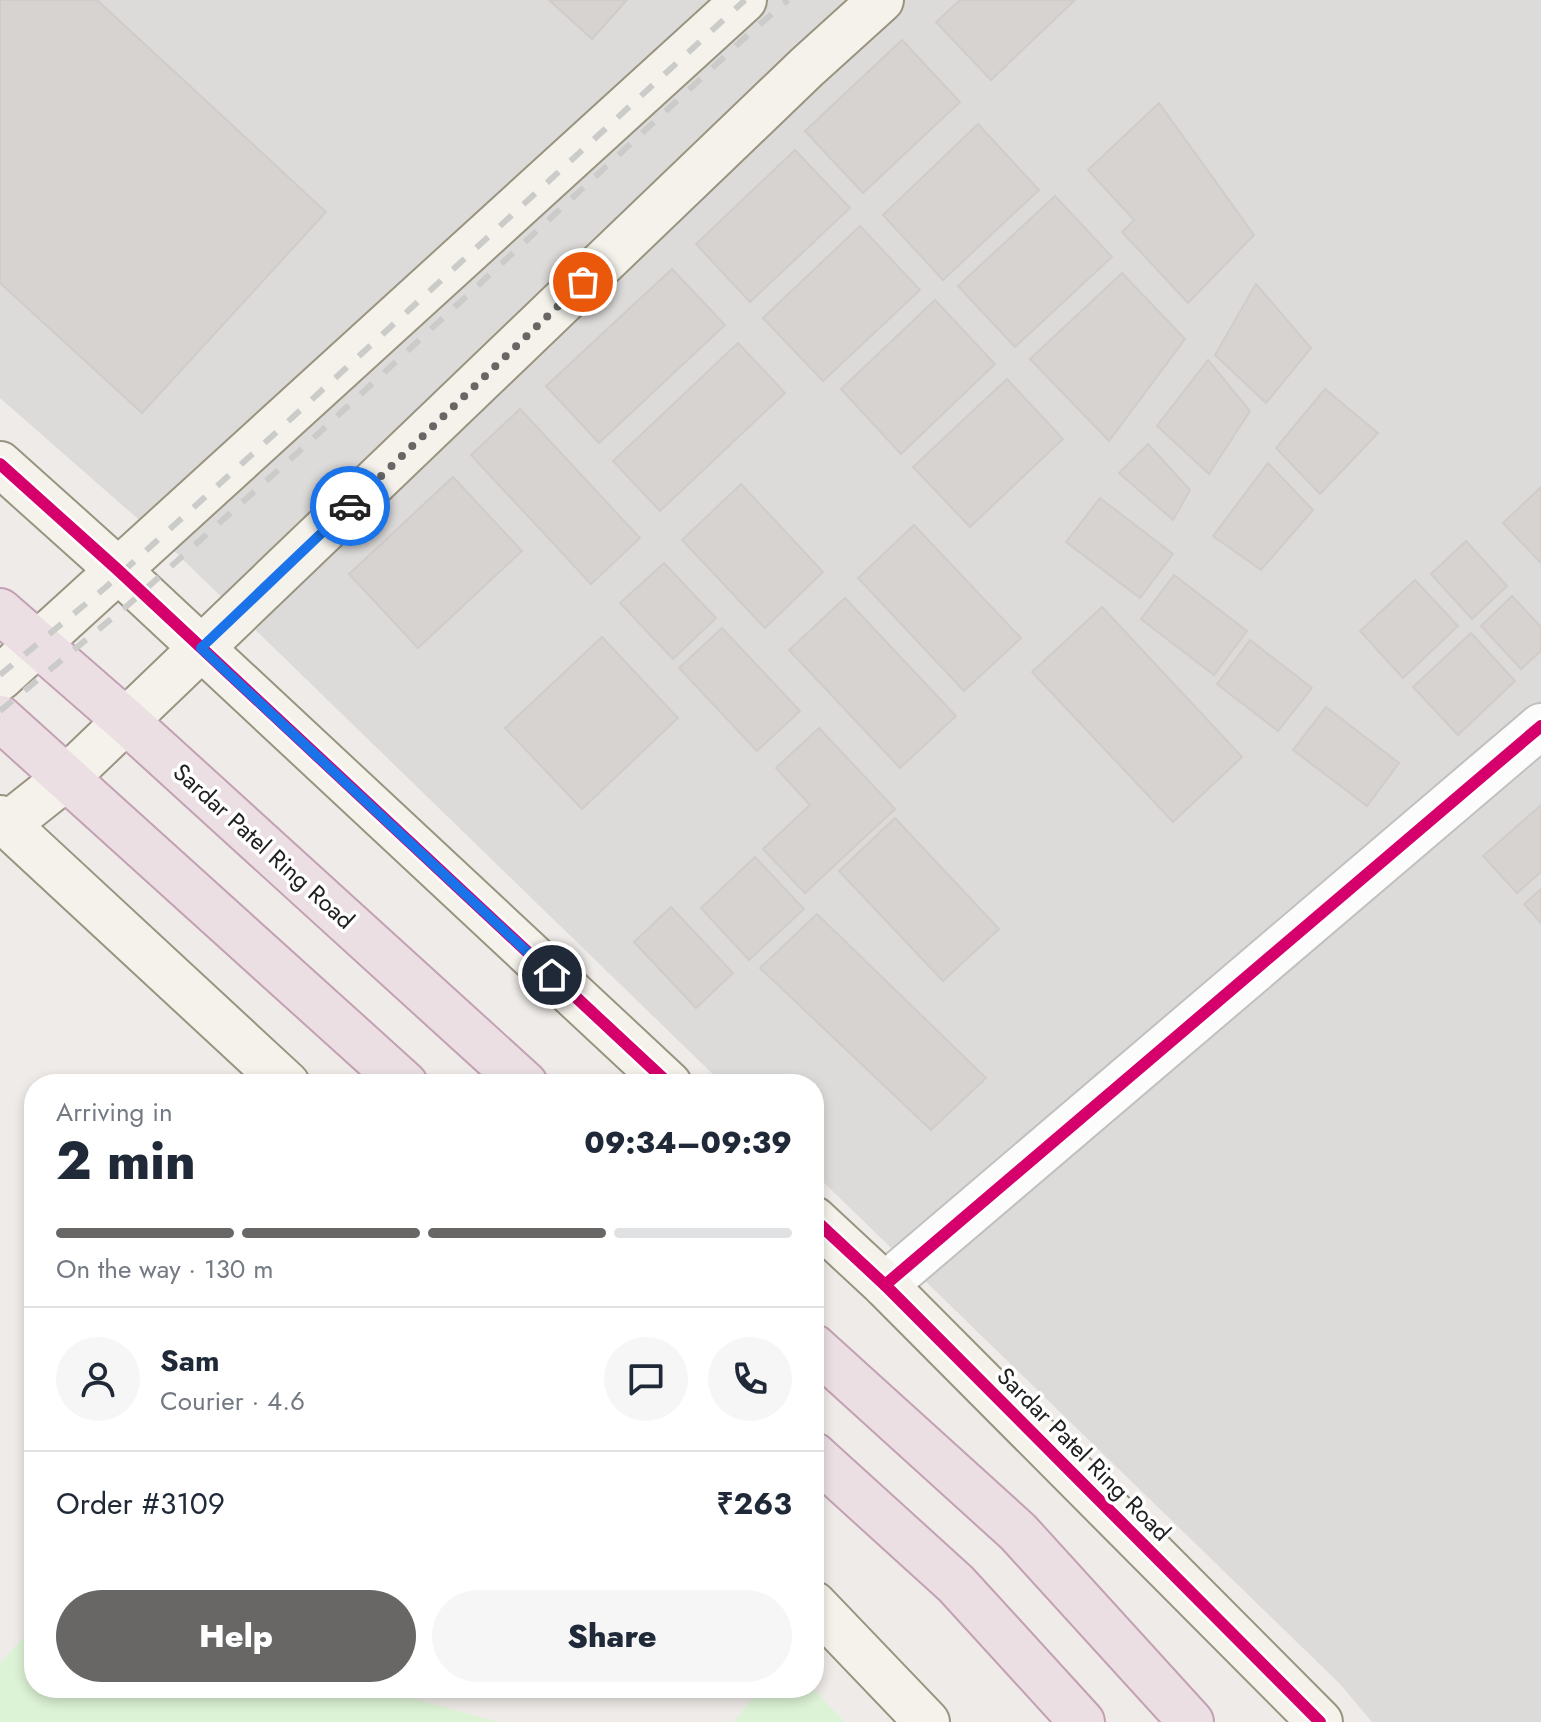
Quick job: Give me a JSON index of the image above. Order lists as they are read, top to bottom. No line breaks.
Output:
{"streets":{"highway":["Sardar Patel Ring Road"]},"page":{"heading":["2 min","Arriving in","09:34–09:39"],"panel":["Sam","Courier · 4.6","Order #3109","₹263"],"bar":"On the way · 130 m","buttons":["Help","Share"]}}
